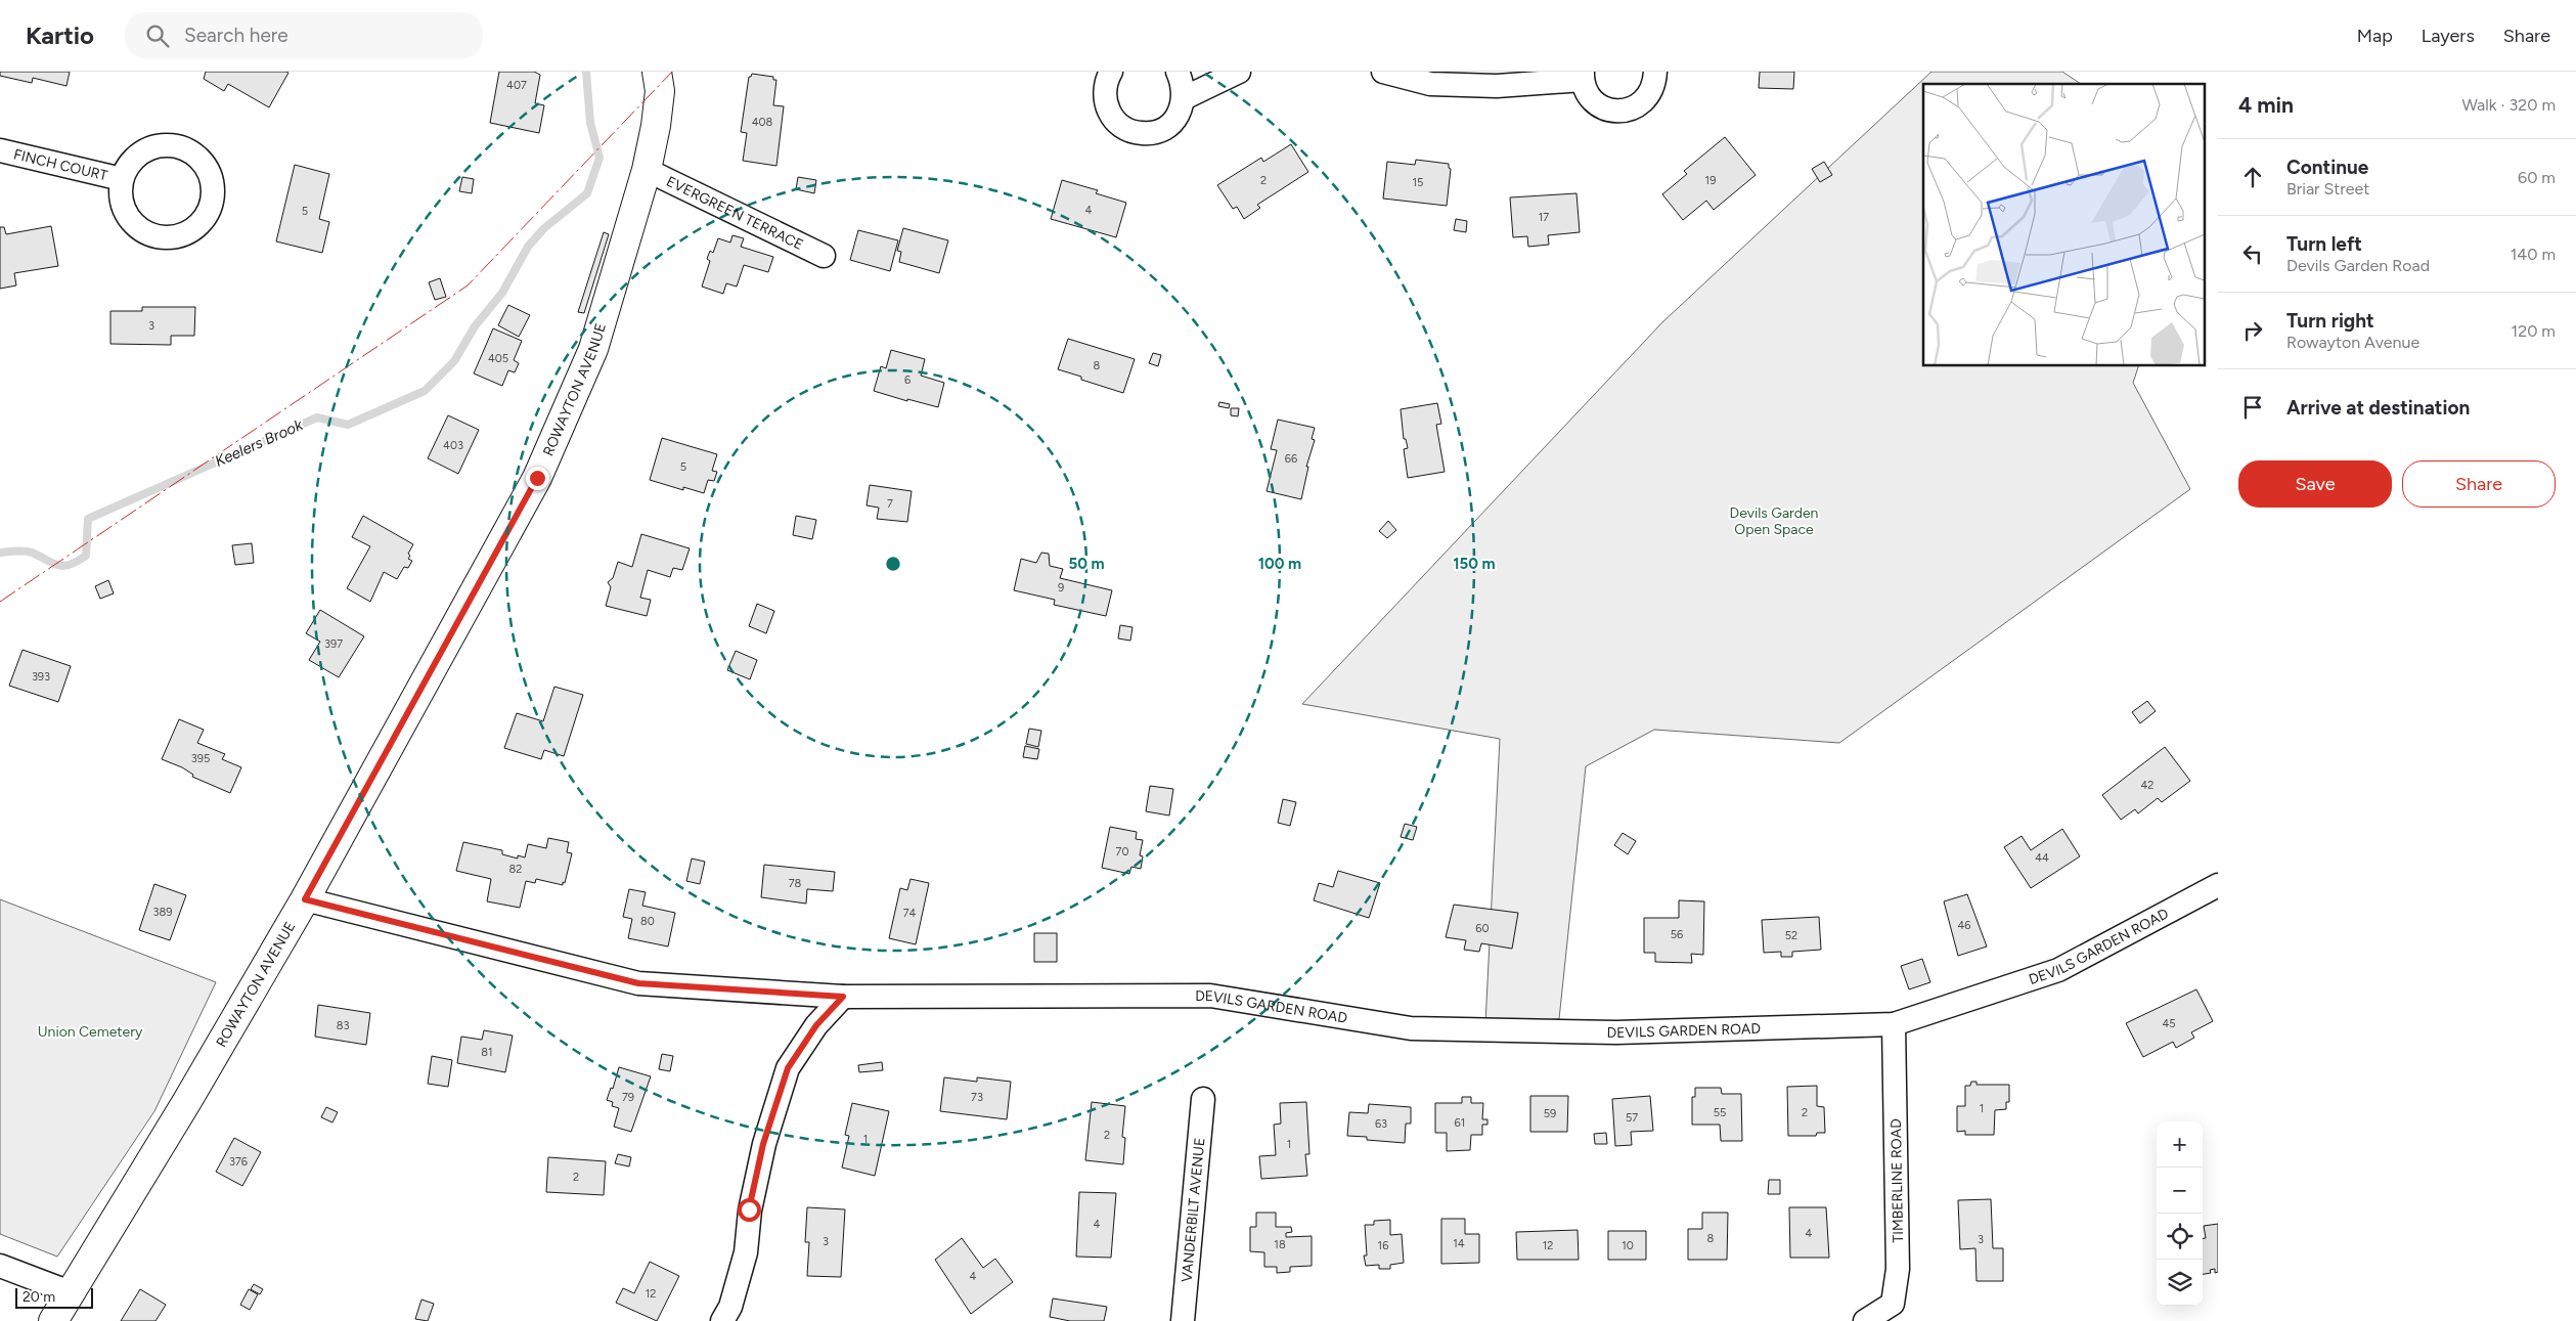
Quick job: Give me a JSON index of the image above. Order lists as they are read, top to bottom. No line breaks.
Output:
{"streets":{"street":["FINCH COURT","EVERGREEN TERRACE","ROWAYTON AVENUE","DEVILS GARDEN ROAD","TIMBERLINE ROAD","VANDERBILT AVENUE"]},"crossings":[["EVERGREEN TERRACE","ROWAYTON AVENUE"],["ROWAYTON AVENUE","DEVILS GARDEN ROAD"],["DEVILS GARDEN ROAD","TIMBERLINE ROAD"]],"water":["Keelers Brook"],"parks":["Devils Garden Open Space","Union Cemetery"],"house_numbers":["407","408","2","19","15","4","5","17","3","405","8","6","403","66","5","7","9","397","393","395","42","70","44","82","78","389","74","80","46","60","56","52","45","83","81","79","73","1","55","2","59","57","61","63","2","1","1","376","2","4","4","8","3","3","14","18","16","12","10","4","12"],"scale_bar":"20 m","page":{"header":"Kartio","search":"Search here","nav":["Map","Layers","Share"],"heading":["4 min","Walk · 320 m"],"list":[["Continue","Briar Street","60 m"],["Turn left","Devils Garden Road","140 m"],["Turn right","Rowayton Avenue","120 m"],"Arrive at destination"],"buttons":["Save","Share"],"map_buttons":["+","−"],"scale":"20 m"},"rings":["50 m","100 m","150 m"]}
